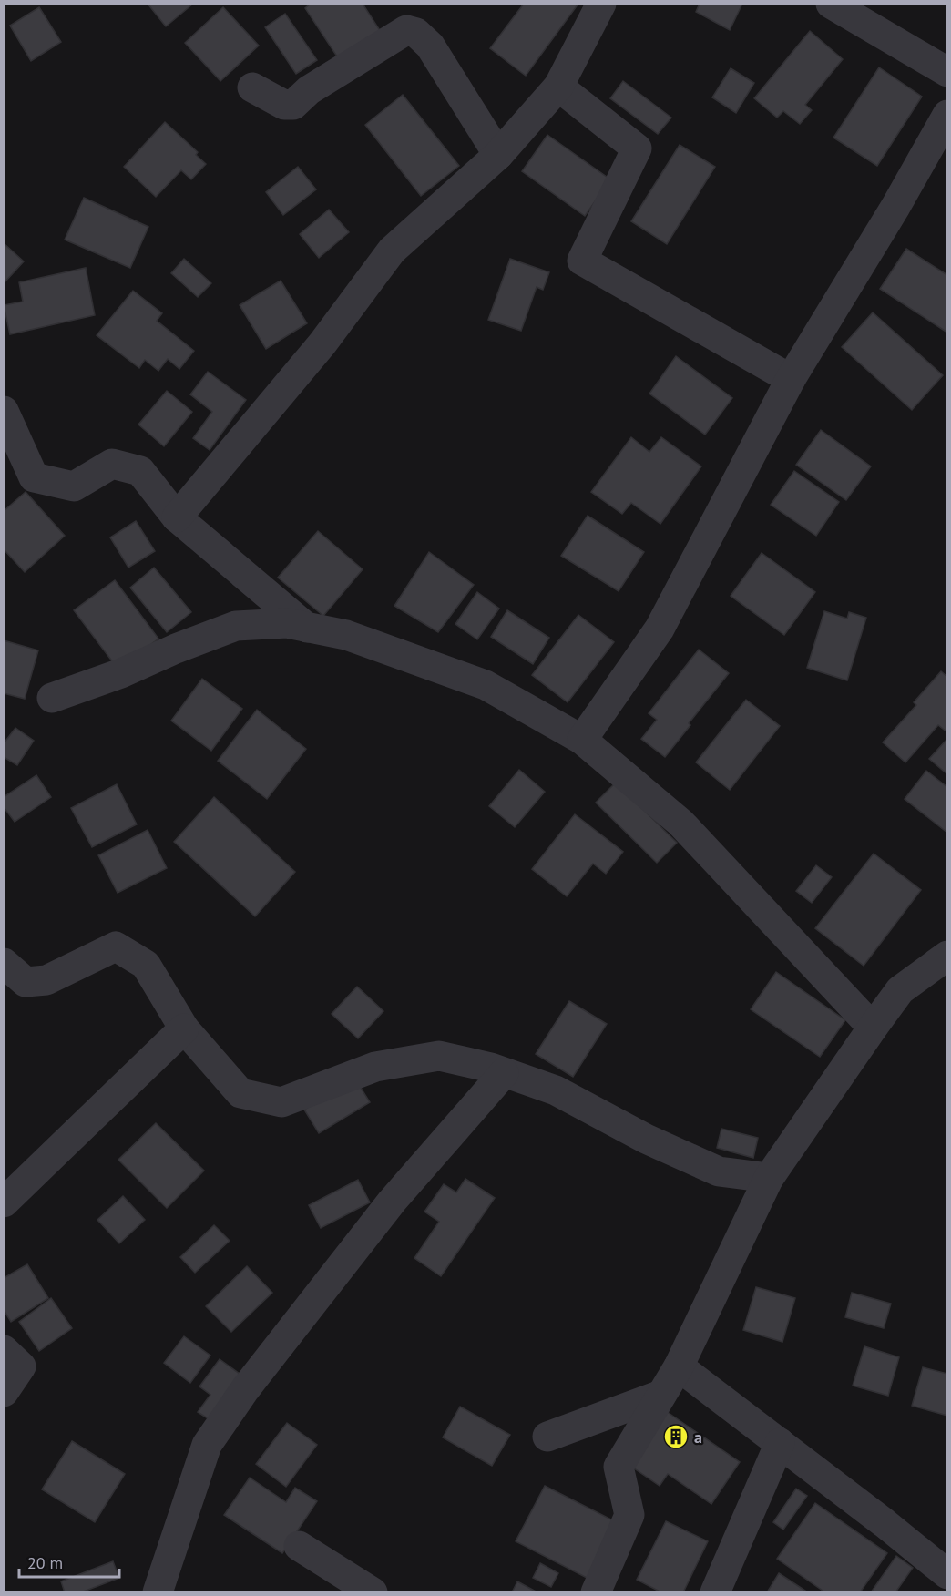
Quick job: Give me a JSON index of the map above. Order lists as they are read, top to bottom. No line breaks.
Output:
{"places":{"building":["a"]},"scale_bar":"20 m"}
